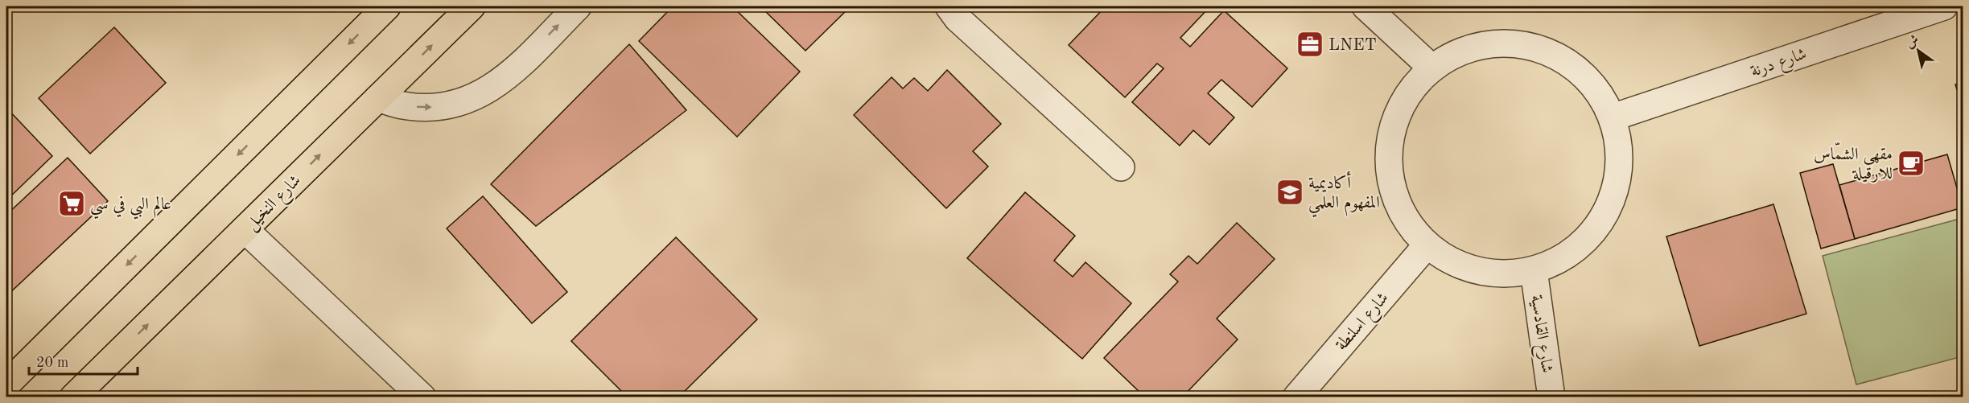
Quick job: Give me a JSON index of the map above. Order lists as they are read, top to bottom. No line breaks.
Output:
{"streets":{"main road":["شارع النخيل"],"street":["شارع درنة","شارع اسلنطة","شارع القادسية"]},"places":{"office":["LNET"],"cafe":["مقهي الشمّاس للارقيلة"],"school or university":["أكاديمية المفهوم العلمي"],"supermarket":["عالم البي في سي"]},"scale_bar":"20 m","north":"top left"}
